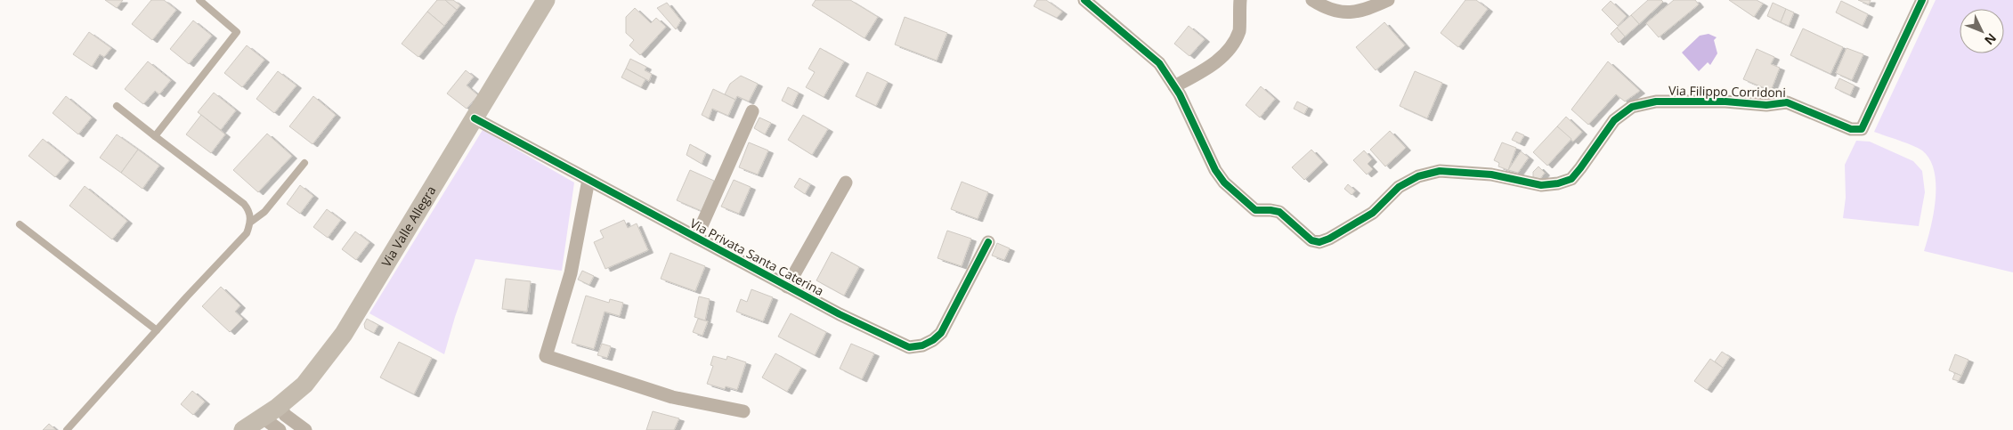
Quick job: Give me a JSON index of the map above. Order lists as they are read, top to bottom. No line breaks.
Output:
{"streets":{"main road":["Via Valle Allegra"],"street":["Via Filippo Corridoni","Via Privata Santa Caterina"]},"crossings":[["Via Valle Allegra","Via Privata Santa Caterina"]],"north":"bottom right"}
